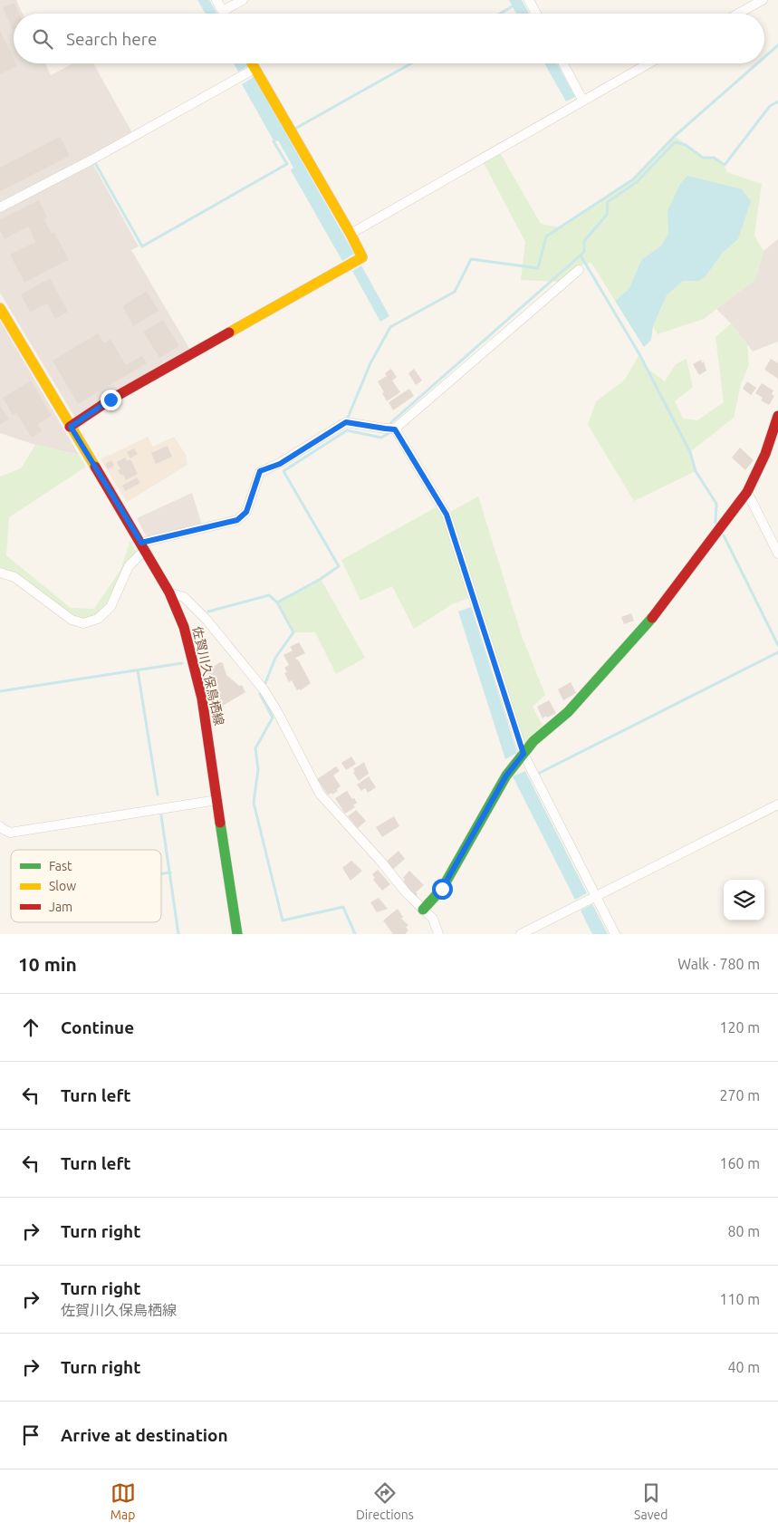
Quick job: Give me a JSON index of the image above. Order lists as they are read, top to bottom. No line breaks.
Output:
{"streets":{"street":["佐賀川久保鳥栖線"]},"legend":["Fast","Slow","Jam"],"page":{"search":"Search here","heading":["10 min","Walk · 780 m"],"list":[["Continue","120 m"],["Turn left","270 m"],["Turn left","160 m"],["Turn right","80 m"],["Turn right","佐賀川久保鳥栖線","110 m"],["Turn right","40 m"],"Arrive at destination"],"nav":["Map","Directions","Saved"]}}
